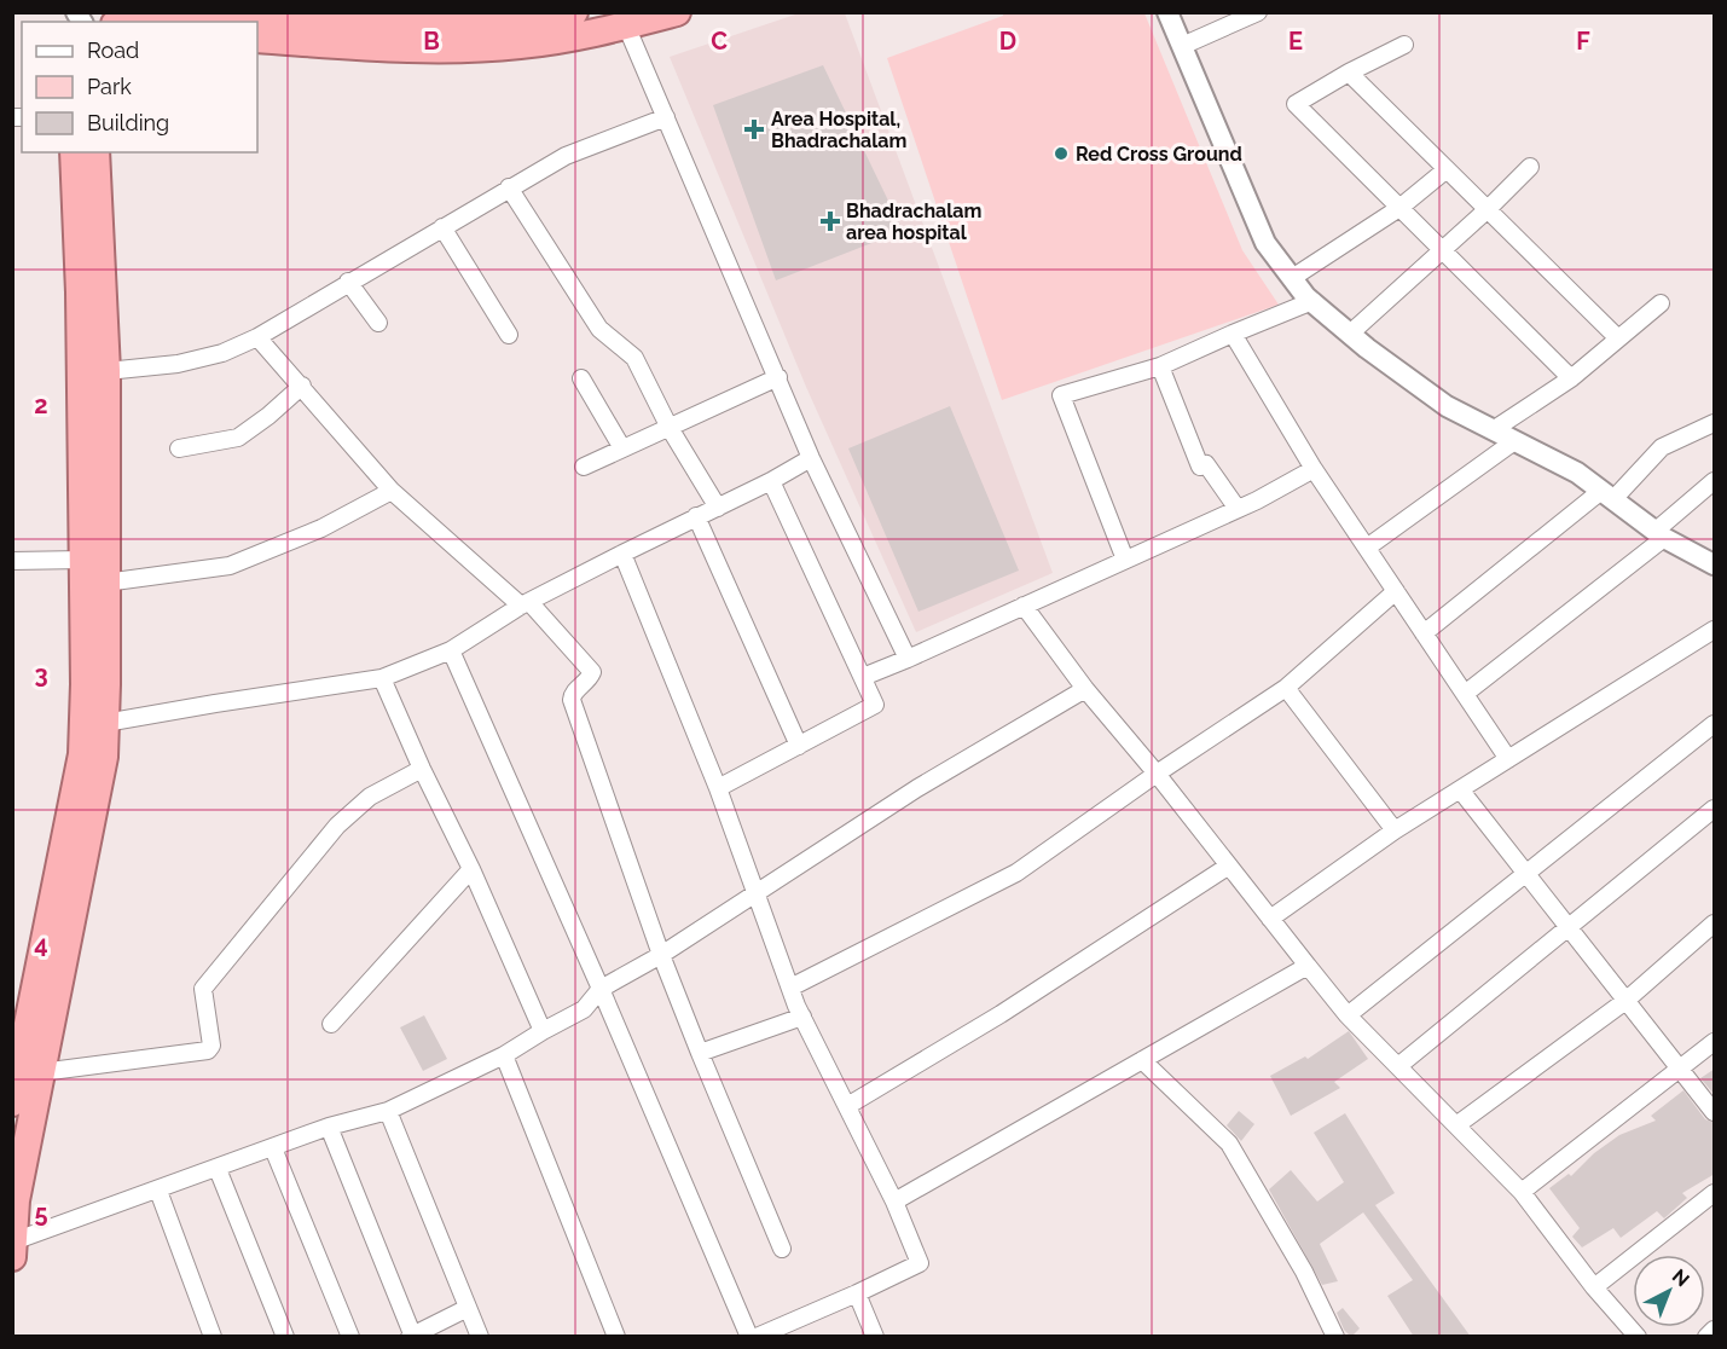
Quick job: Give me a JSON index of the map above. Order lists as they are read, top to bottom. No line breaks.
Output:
{"places":{"health":["Area Hospital, Bhadrachalam","Bhadrachalam area hospital"],"other":["Red Cross Ground"]},"legend":["Road","Park","Building"],"north":"top right","grid":{"columns":["B","C","D","E","F"],"rows":["2","3","4","5"]}}
